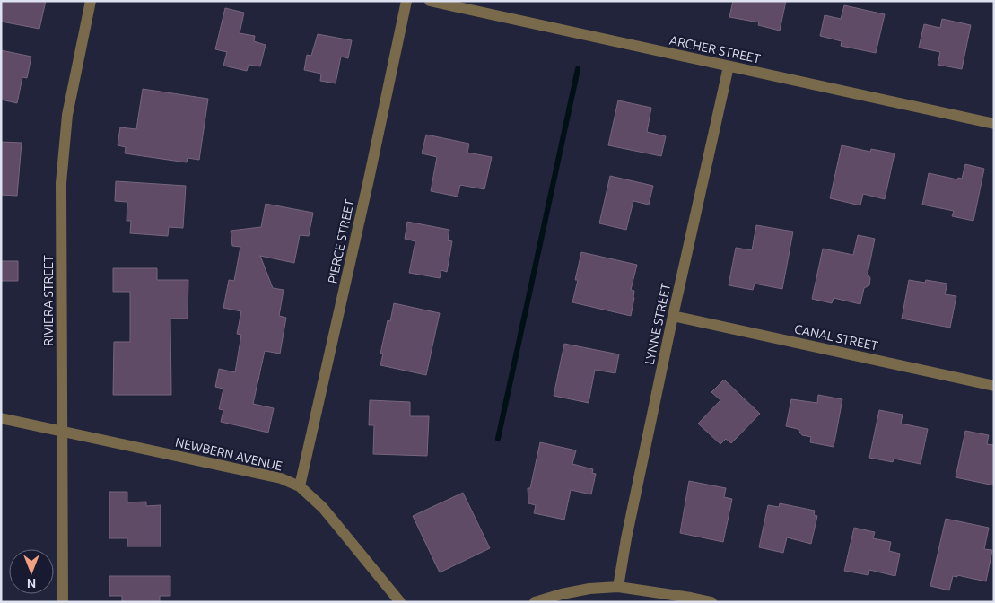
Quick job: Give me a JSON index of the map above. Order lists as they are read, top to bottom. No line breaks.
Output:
{"streets":{"street":["ARCHER STREET","PIERCE STREET","RIVIERA STREET","LYNNE STREET","CANAL STREET","NEWBERN AVENUE"]},"crossings":[["ARCHER STREET","LYNNE STREET"],["PIERCE STREET","NEWBERN AVENUE"],["RIVIERA STREET","NEWBERN AVENUE"],["LYNNE STREET","CANAL STREET"]],"north":"bottom"}
